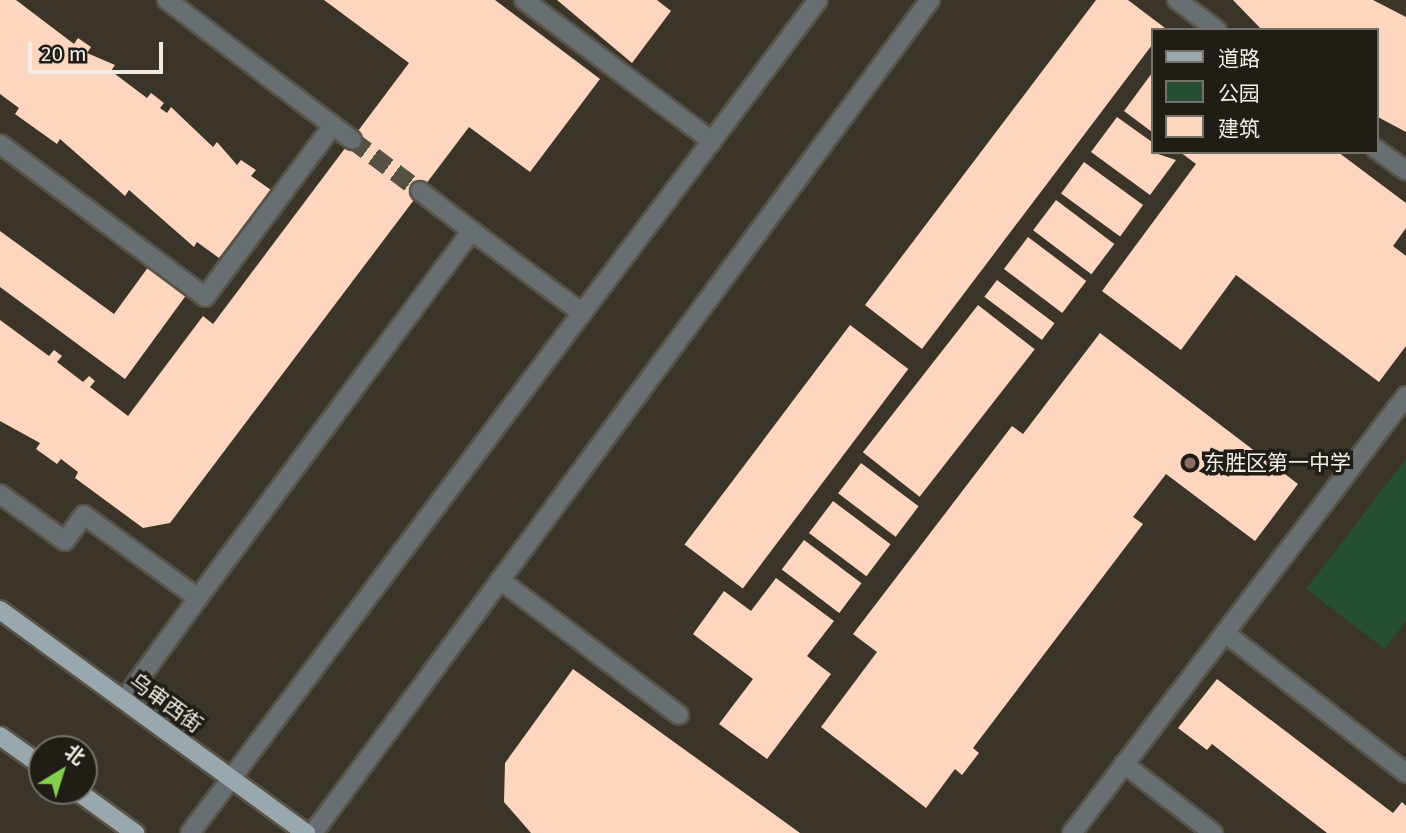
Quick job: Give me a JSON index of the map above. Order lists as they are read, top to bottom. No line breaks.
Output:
{"streets":{"main road":["乌审西街"]},"places":["东胜区第一中学"],"legend":["道路","公园","建筑"],"scale_bar":"20 m","north":"top right"}
